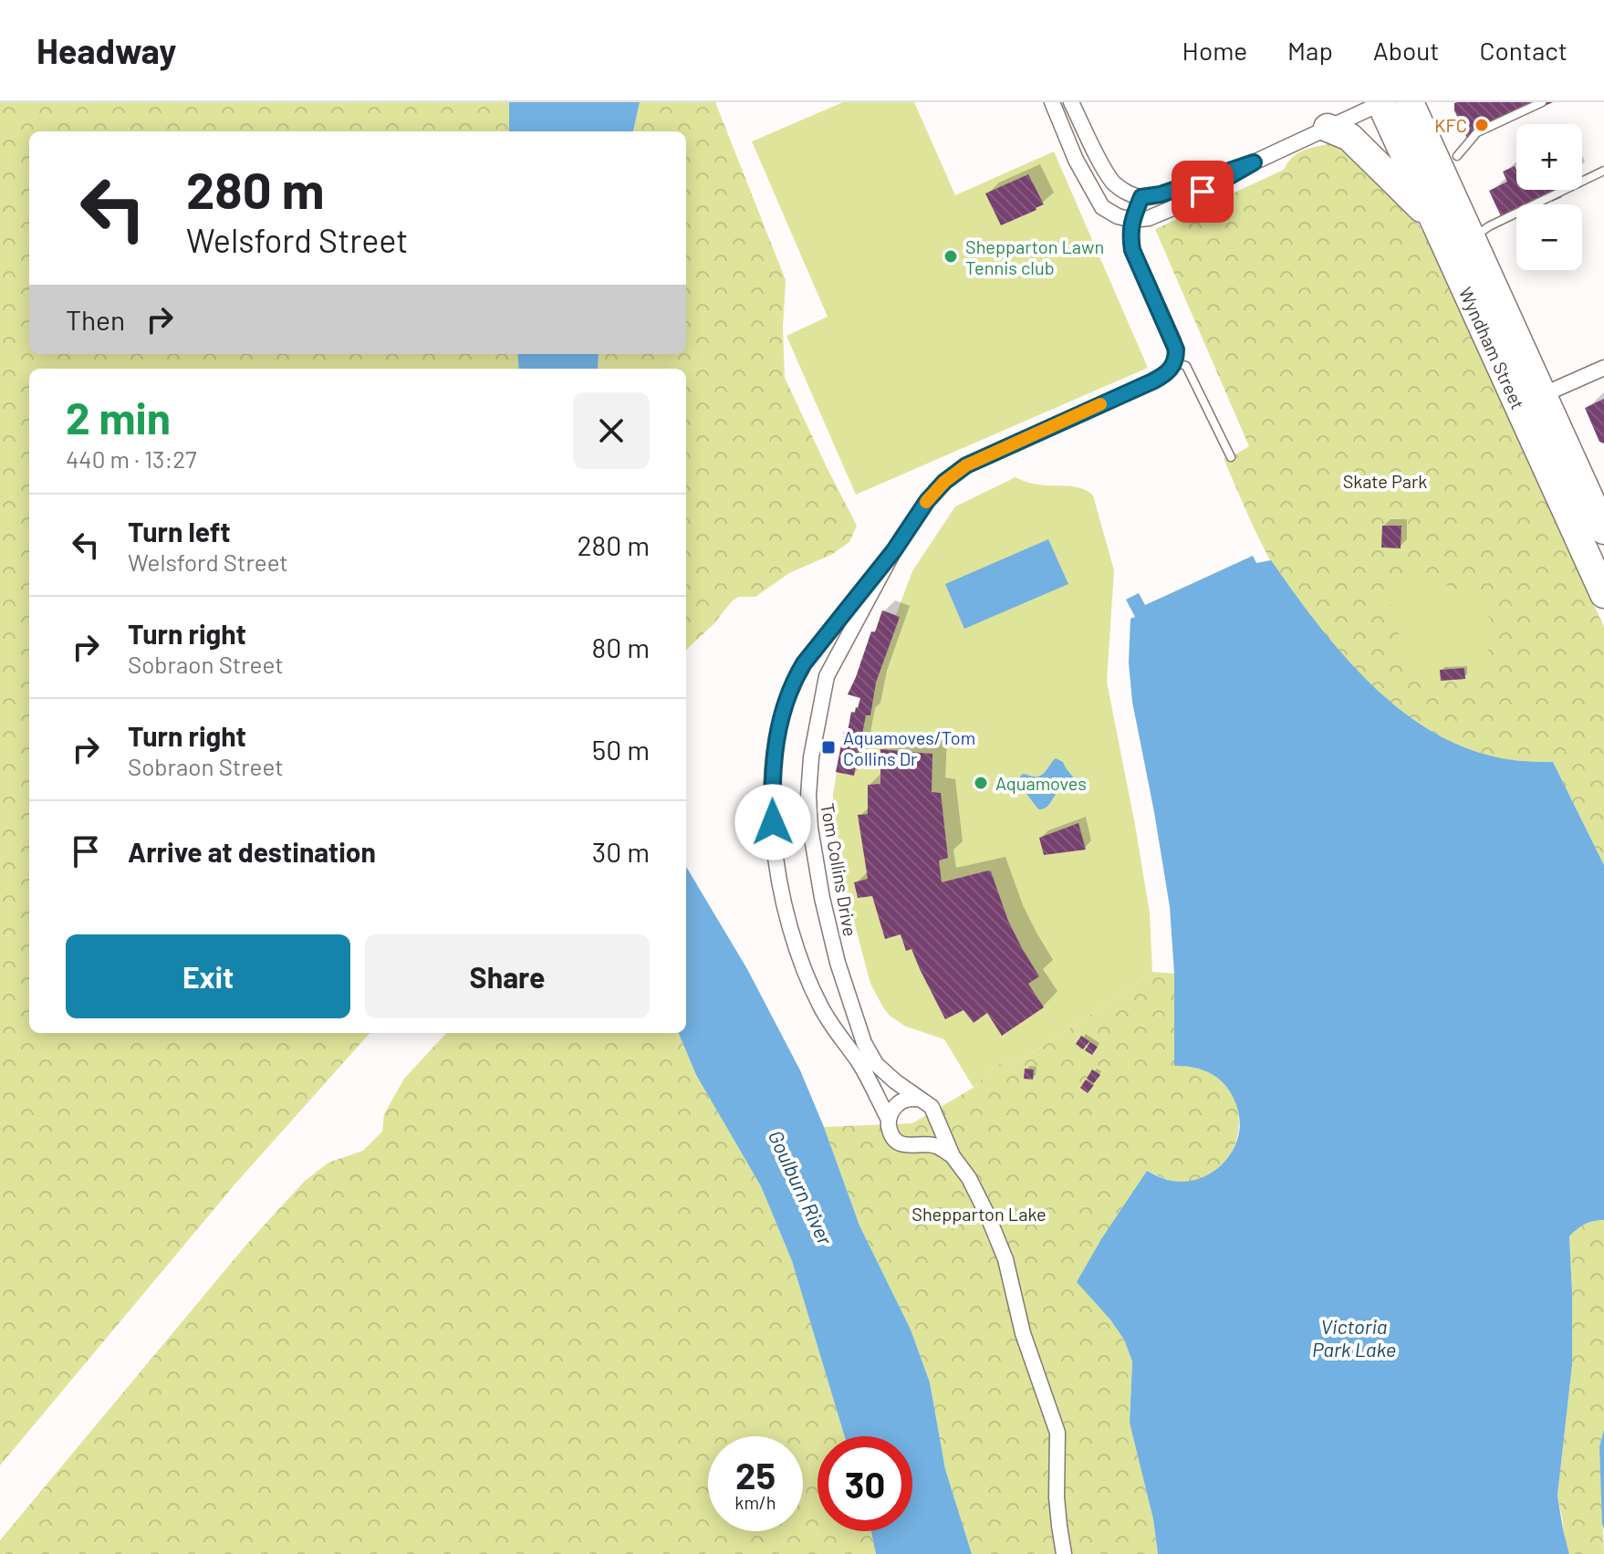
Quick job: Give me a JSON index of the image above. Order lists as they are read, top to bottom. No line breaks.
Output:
{"streets":{"highway":["Wyndham Street"],"street":["Tom Collins Drive"]},"water":["Goulburn River","Victoria Park Lake"],"parks":["Skate Park","Shepparton Lake"],"places":{"other":["KFC","Shepparton Lawn Tennis club","Aquamoves"],"transit":["Aquamoves/Tom Collins Dr"]},"page":{"header":"Headway","nav":["Home","Map","About","Contact"],"map_buttons":["+","−"],"turn":["280 m","Welsford Street"],"then":"Then","heading":["2 min","440 m · 13:27"],"list":[{"name":"Turn left","note":"Welsford Street","value":"280 m"},{"name":"Turn right","note":"Sobraon Street","value":"80 m"},{"name":"Turn right","note":"Sobraon Street","value":"50 m"},{"name":"Arrive at destination","value":"30 m"}],"buttons":["Exit","Share"],"speed":"25 km/h","limit":"30"}}
